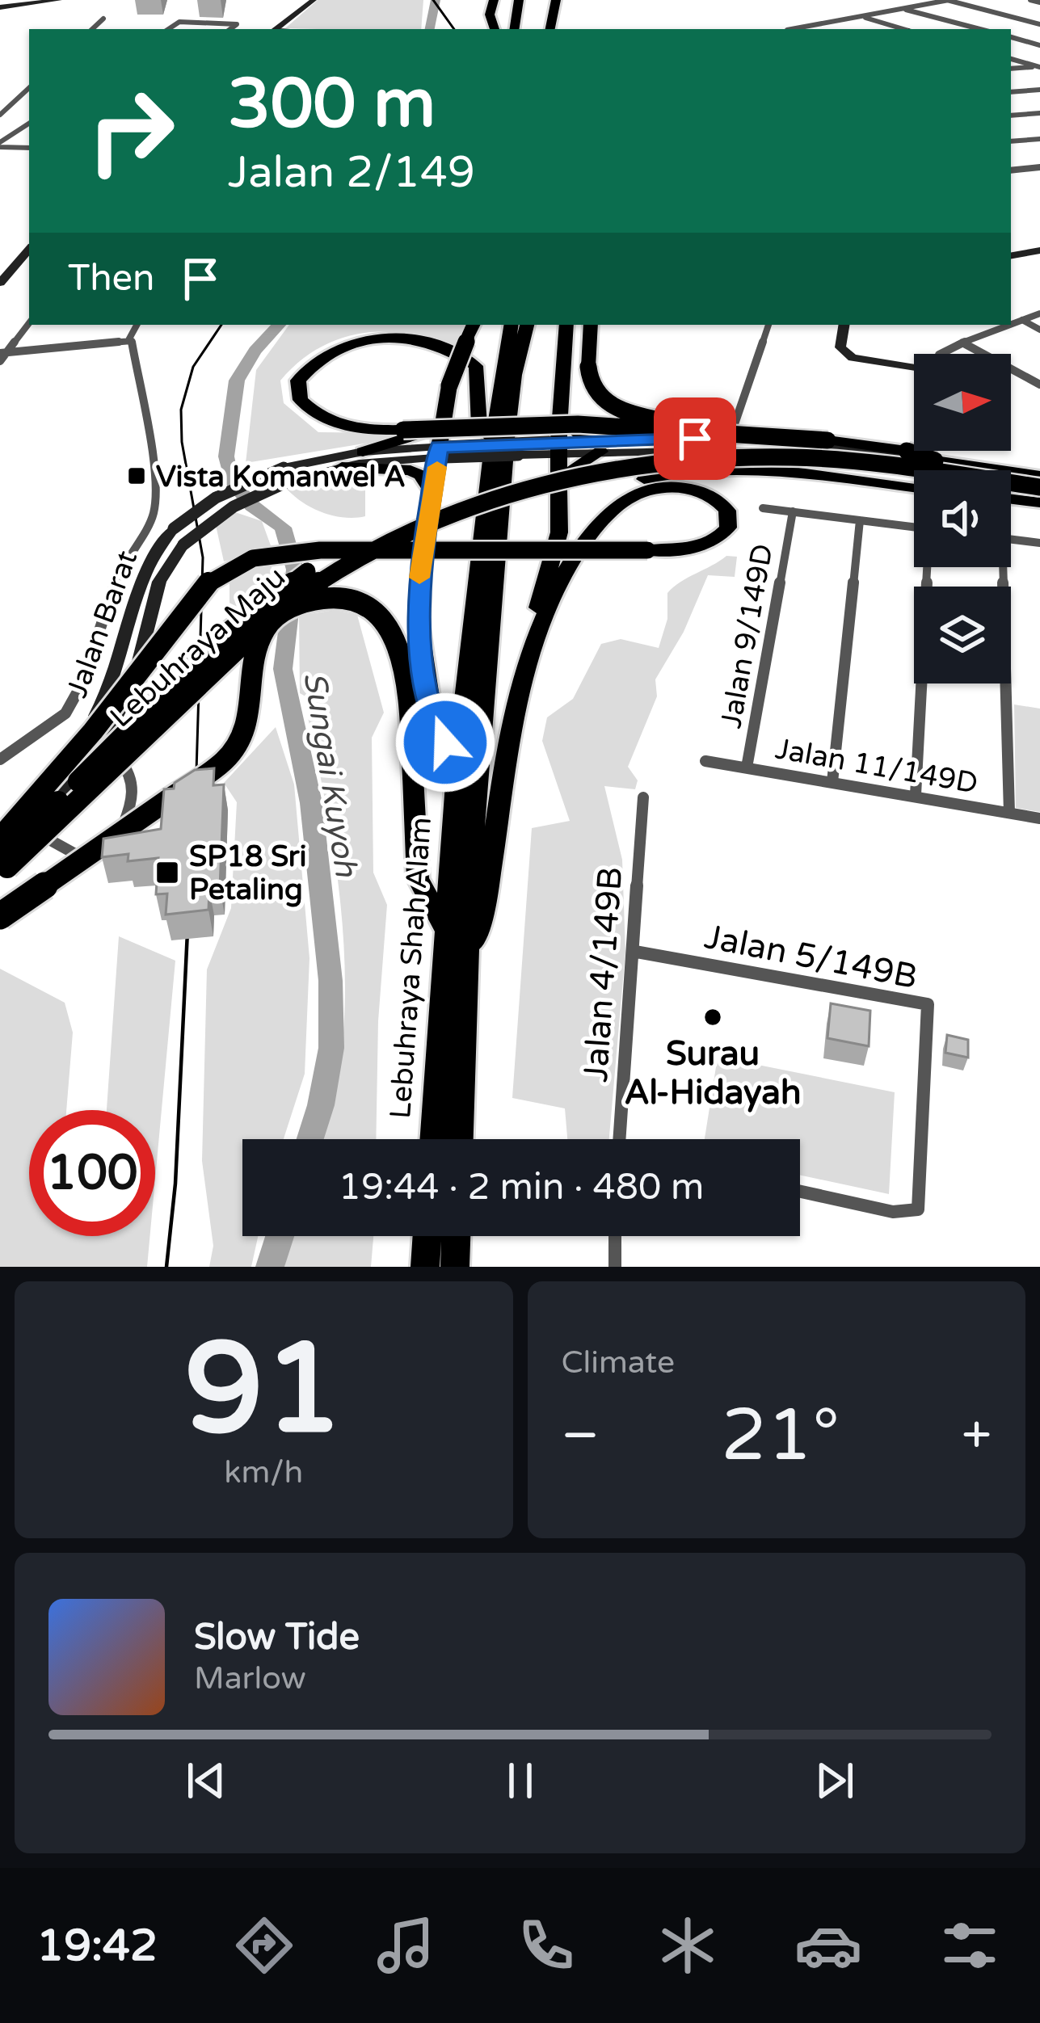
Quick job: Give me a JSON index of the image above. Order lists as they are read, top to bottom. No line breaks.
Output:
{"streets":{"highway":["Lebuhraya Maju","Lebuhraya Shah Alam"],"main road":["Jalan Barat"],"street":["Jalan 9/149D","Jalan 11/149D","Jalan 5/149B","Jalan 4/149B"]},"crossings":[["Jalan 9/149D","Jalan 11/149D"],["Jalan 5/149B","Jalan 4/149B"]],"water":["Sungai Kuyoh"],"places":{"transit":["Vista Komanwel A","SP18 Sri Petaling"],"other":["Surau Al-Hidayah"]},"north":"right","page":{"turn":["300 m","Jalan 2/149"],"then":"Then","limit":"100","trip":"19:44 · 2 min · 480 m","tile":[["91","km/h"],"Climate"],"heat":["−","21°","+"],"song":["Slow Tide","Marlow"],"tabs":"19:42"}}
